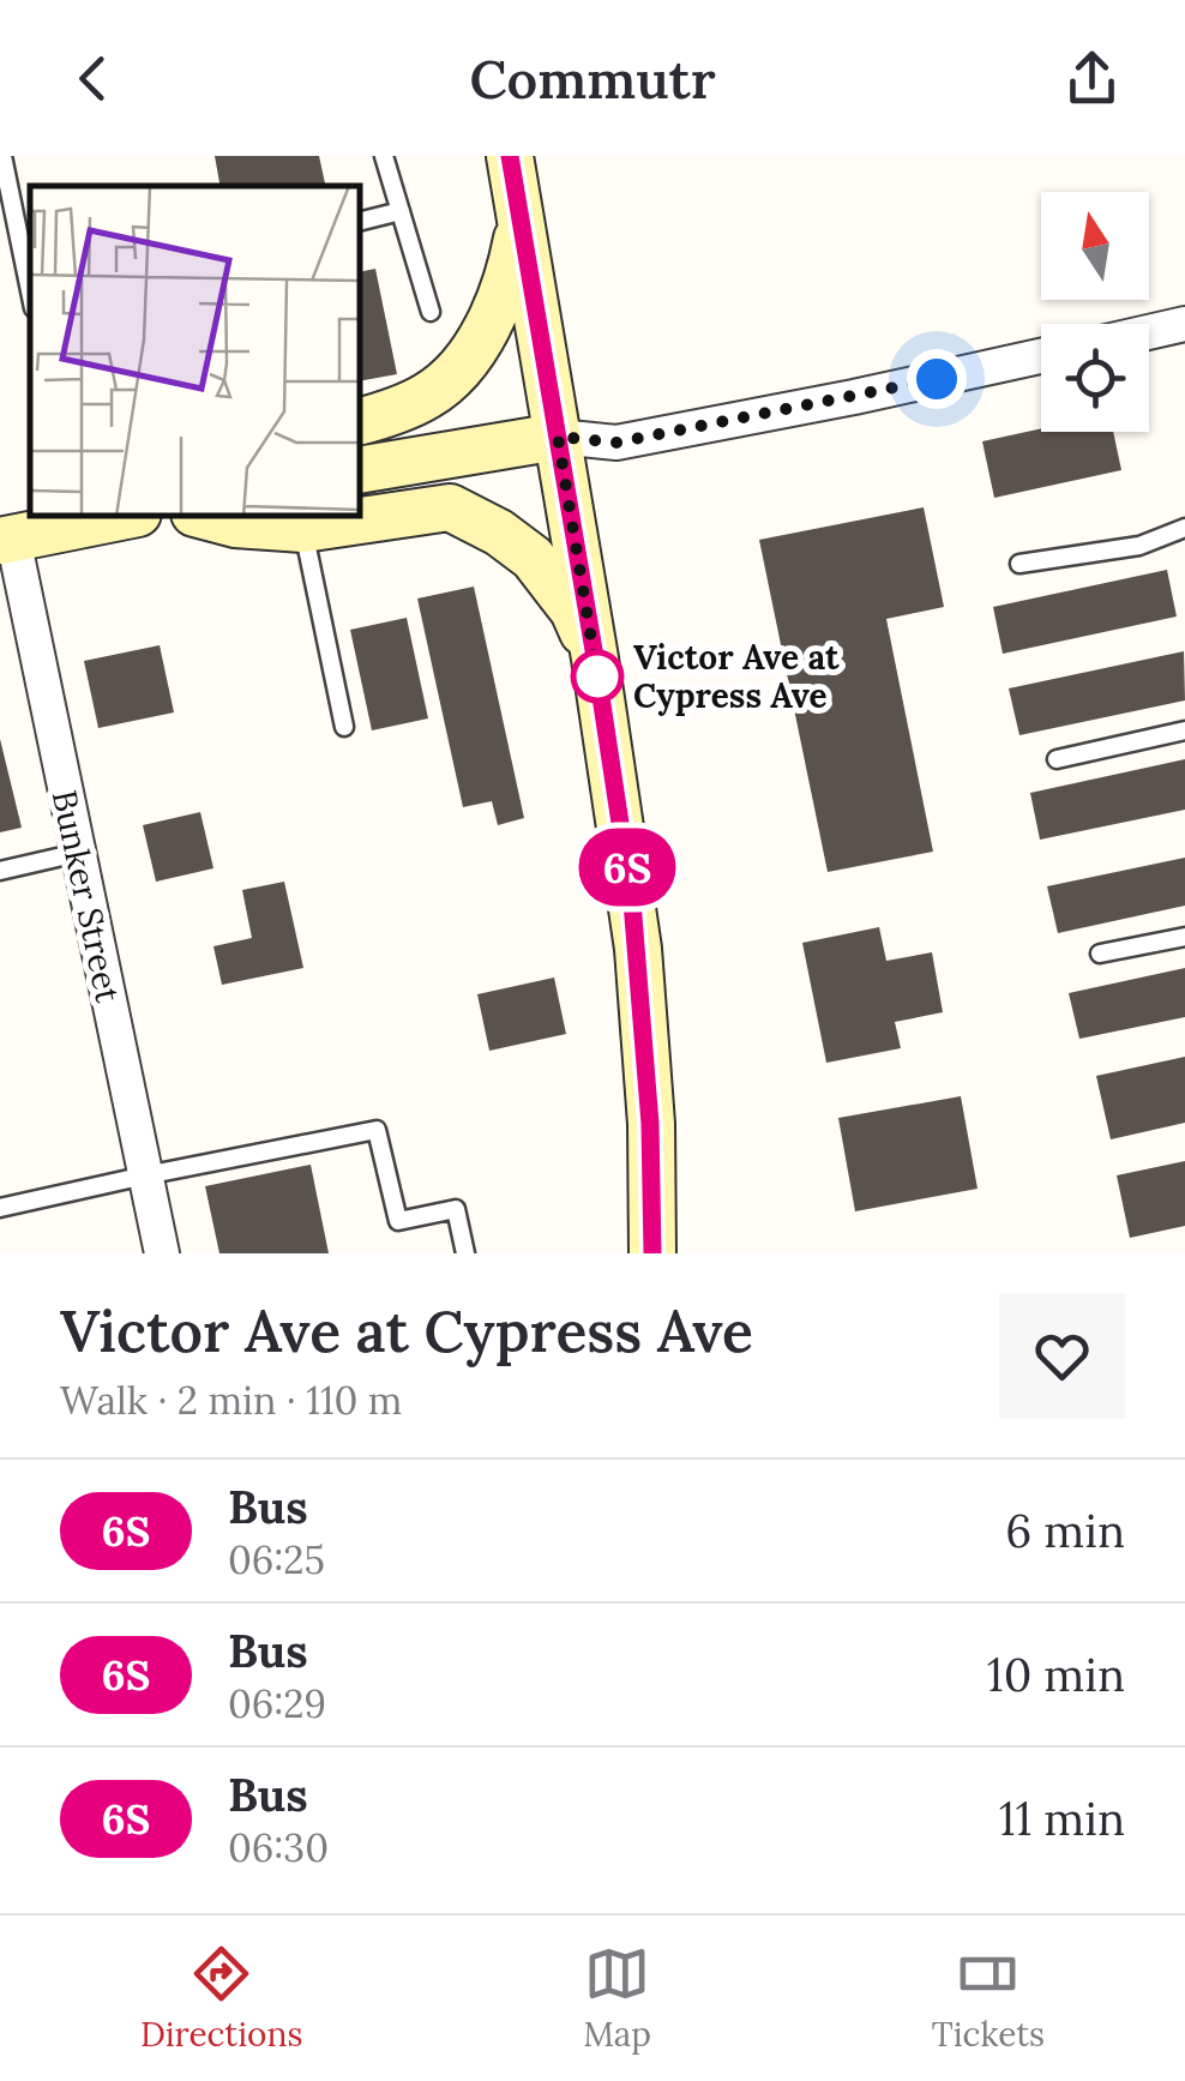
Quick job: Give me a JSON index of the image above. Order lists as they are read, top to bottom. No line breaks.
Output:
{"streets":{"street":["Bunker Street"]},"places":["Victor Ave at Cypress Ave"],"lines":["bus line 6S"],"north":"top","page":{"header":"Commutr","on_map":"6S","heading":["Victor Ave at Cypress Ave","Walk · 2 min · 110 m"],"list":[{"mark":"6S","name":"Bus","note":"06:25","value":"6 min"},{"mark":"6S","name":"Bus","note":"06:29","value":"10 min"},{"mark":"6S","name":"Bus","note":"06:30","value":"11 min"}],"tabs":["Directions","Map","Tickets"]}}
